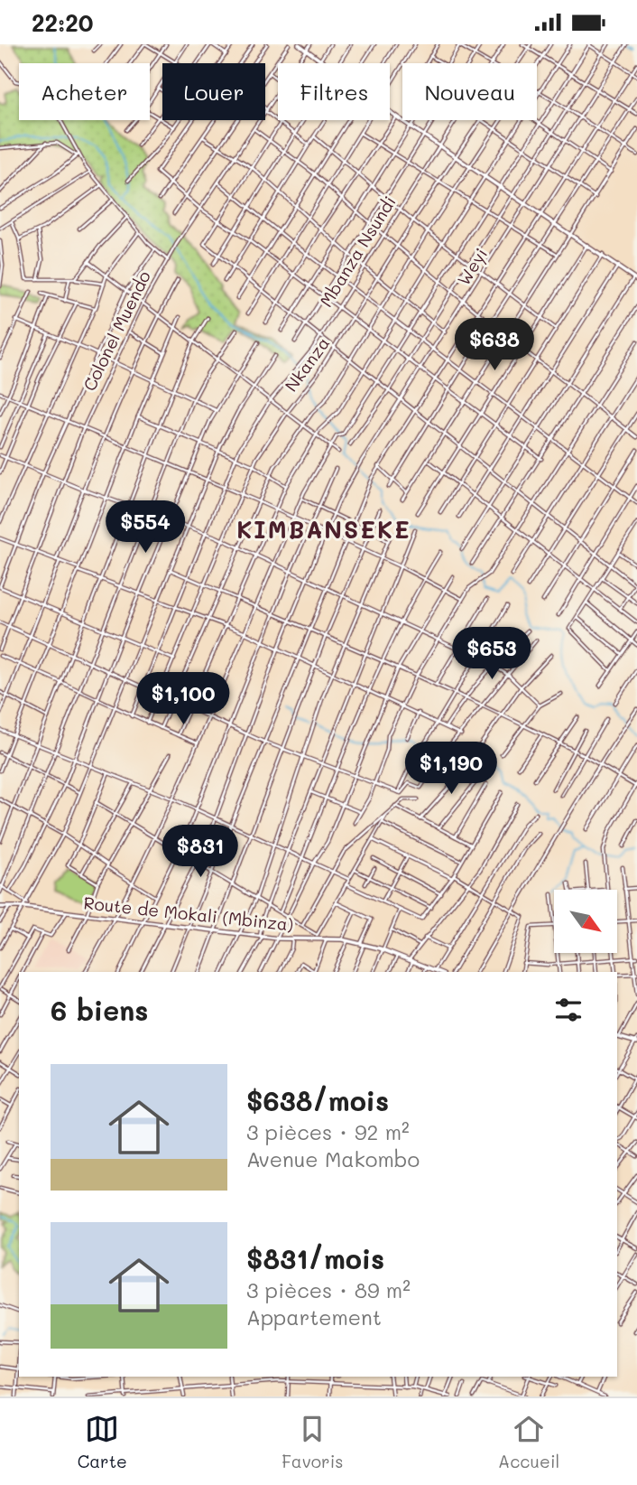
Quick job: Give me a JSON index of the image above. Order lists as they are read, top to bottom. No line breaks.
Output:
{"streets":{"street":["Mbanza Nsundi","Weyi","Colonel Muendo","Nkanza","Route de Mokali (Mbinza)"]},"crossings":[["Weyi","Route de Mokali (Mbinza)"]],"districts":["KIMBANSEKE"],"north":"bottom right","page":{"status":"22:20","chip":["Acheter","Louer","Filtres","Nouveau"],"price":["$638","$554","$653","$1,100","$1,190","$831"],"heading":"6 biens","list":[{"name":"$638/mois","note":"3 pièces · 92 m² · Avenue Makombo"},{"name":"$831/mois","note":"3 pièces · 89 m² · Appartement"}],"tabs":["Carte","Favoris","Accueil"]}}
